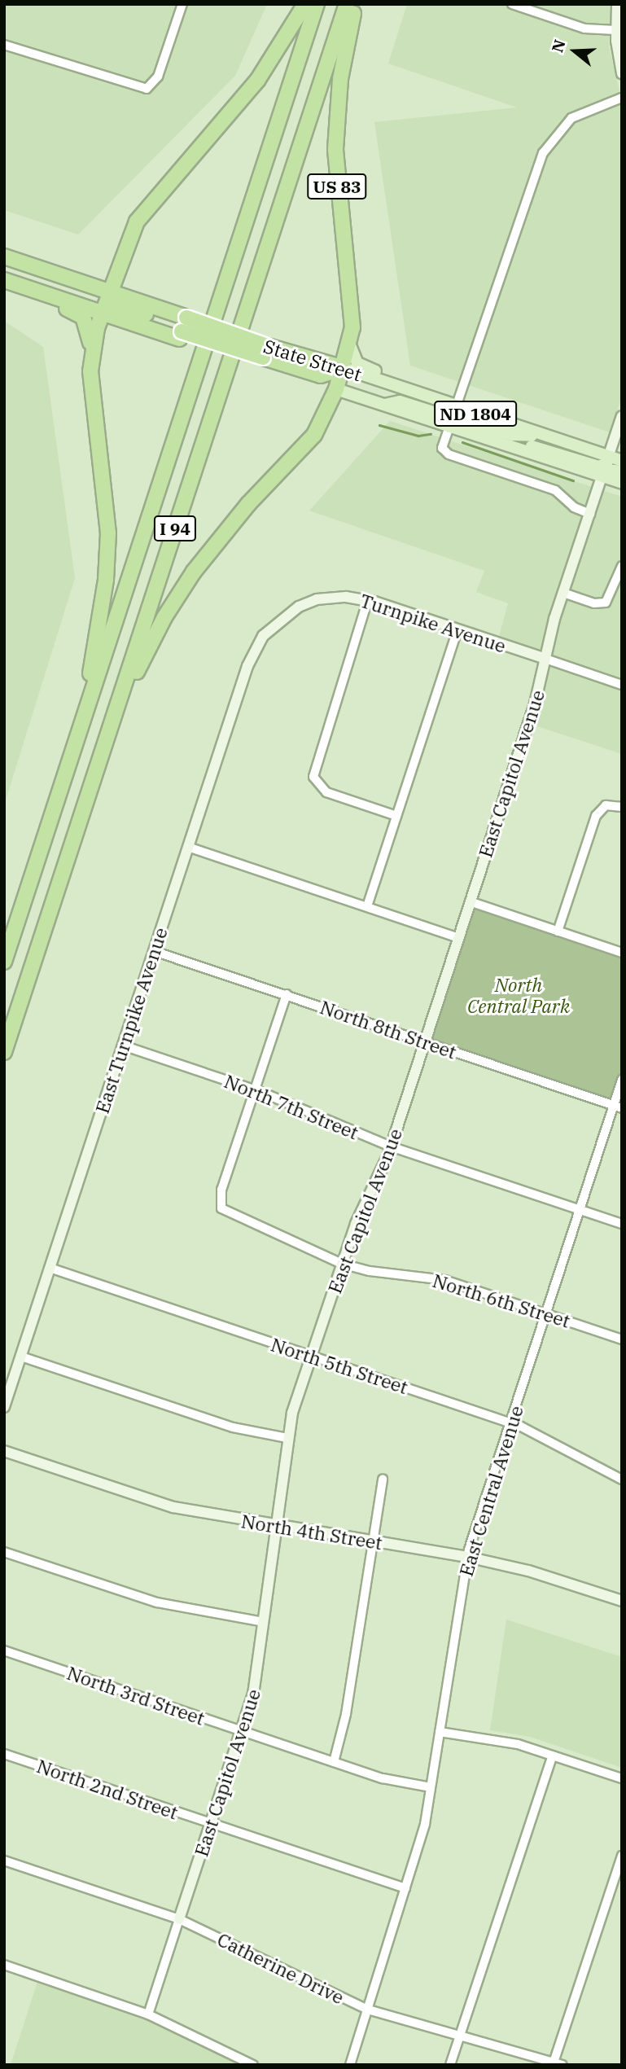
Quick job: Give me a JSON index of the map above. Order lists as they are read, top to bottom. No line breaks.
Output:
{"streets":{"highway":["US 83","State Street","ND 1804","I 94"],"street":["Turnpike Avenue","East Capitol Avenue","East Turnpike Avenue","North 8th Street","North 7th Street","North 6th Street","North 5th Street","East Central Avenue","North 4th Street","North 3rd Street","North 2nd Street","Catherine Drive"]},"crossings":[["US 83","State Street"],["State Street","East Capitol Avenue"],["Turnpike Avenue","East Capitol Avenue"],["Turnpike Avenue","East Turnpike Avenue"],["East Capitol Avenue","North 8th Street"],["East Capitol Avenue","North 7th Street"],["East Capitol Avenue","North 6th Street"],["East Capitol Avenue","North 5th Street"],["East Capitol Avenue","North 4th Street"],["East Capitol Avenue","North 3rd Street"],["East Capitol Avenue","North 2nd Street"],["East Capitol Avenue","Catherine Drive"],["East Turnpike Avenue","North 8th Street"],["East Turnpike Avenue","North 7th Street"],["East Turnpike Avenue","North 5th Street"],["North 8th Street","East Central Avenue"],["North 7th Street","North 6th Street"],["North 7th Street","East Central Avenue"],["North 6th Street","East Central Avenue"],["North 5th Street","East Central Avenue"],["East Central Avenue","North 4th Street"],["East Central Avenue","North 3rd Street"],["East Central Avenue","North 2nd Street"],["East Central Avenue","Catherine Drive"]],"parks":["North Central Park"],"north":"left"}
